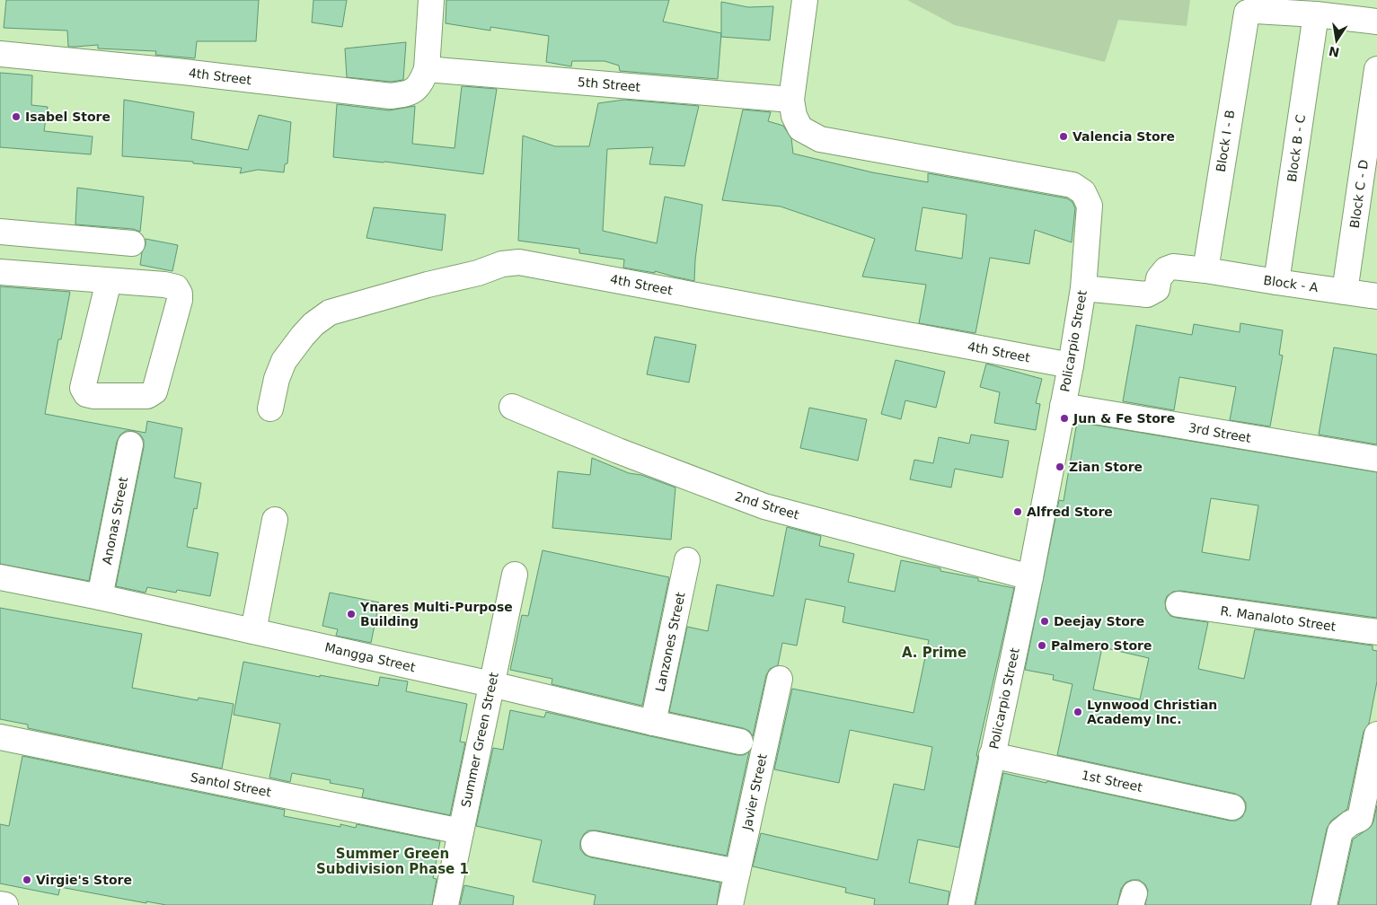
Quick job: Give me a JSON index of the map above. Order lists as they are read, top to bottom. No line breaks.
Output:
{"streets":{"street":["4th Street","5th Street","Block I - B","Block B - C","Block C - D","Block - A","Policarpio Street","3rd Street","2nd Street","Anonas Street","R. Manaloto Street","Lanzones Street","Mangga Street","Summer Green Street","1st Street","Santol Street","Javier Street"]},"crossings":[["4th Street","5th Street"],["4th Street","Policarpio Street"],["5th Street","Policarpio Street"],["Block I - B","Block B - C"],["Block I - B","Block - A"],["Block B - C","Block - A"],["Block C - D","Block - A"],["Policarpio Street","3rd Street"],["Policarpio Street","2nd Street"],["Policarpio Street","1st Street"],["Anonas Street","Mangga Street"],["Lanzones Street","Mangga Street"],["Mangga Street","Summer Green Street"],["Summer Green Street","Santol Street"]],"districts":["A. Prime","Summer Green Subdivision Phase 1"],"places":["Isabel Store","Valencia Store","Jun & Fe Store","Zian Store","Alfred Store","Ynares Multi-Purpose Building","Deejay Store","Palmero Store","Lynwood Christian Academy Inc.","Virgie's Store"],"north":"bottom"}
